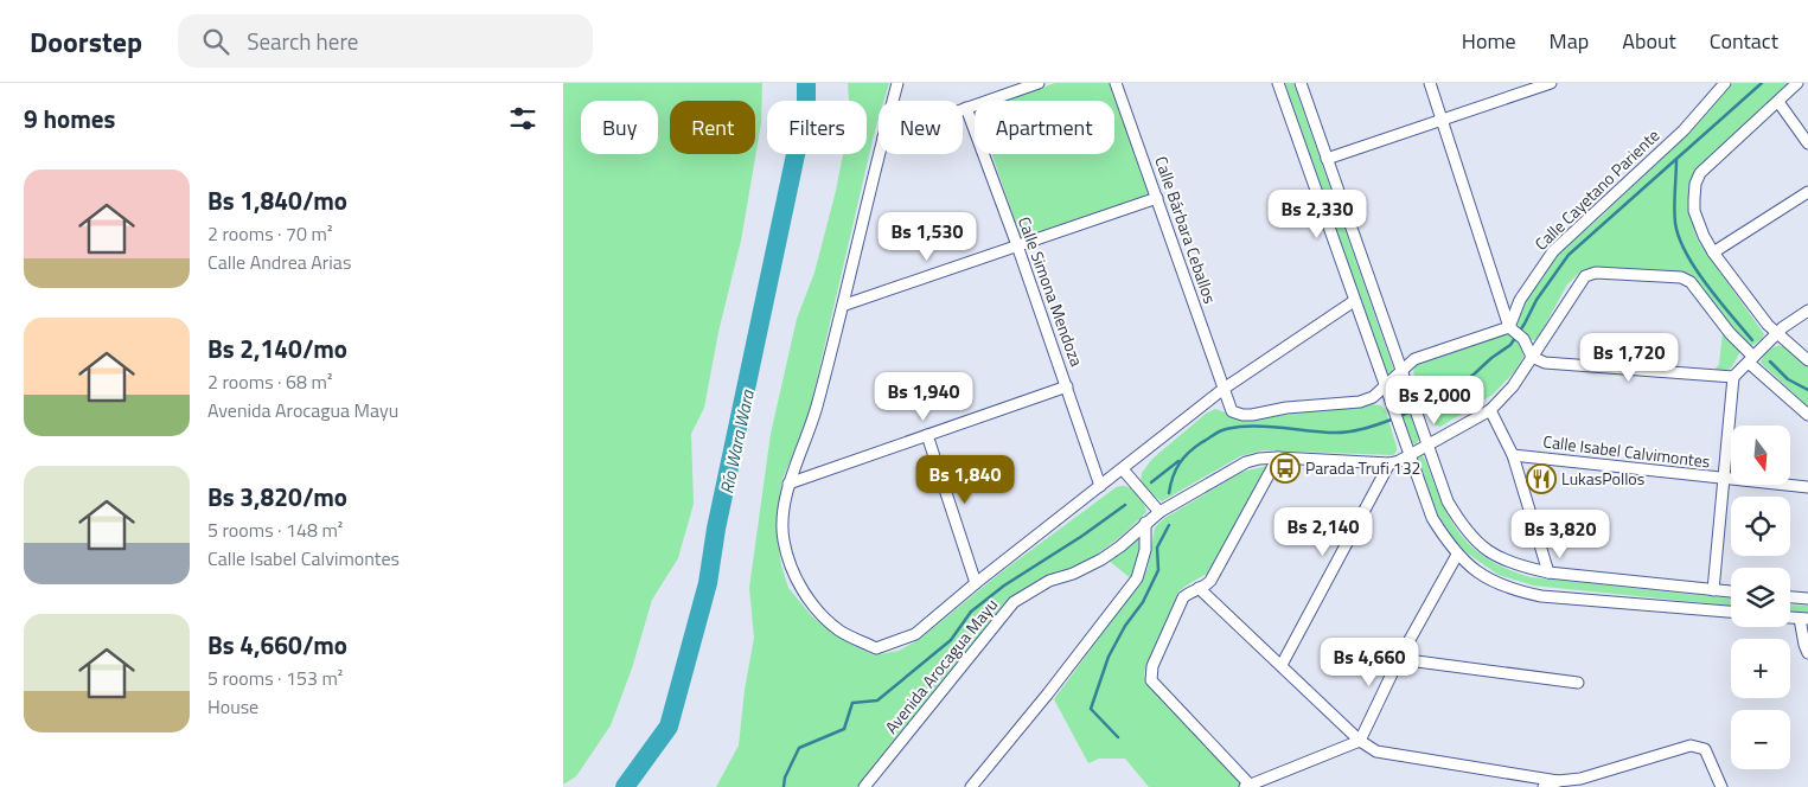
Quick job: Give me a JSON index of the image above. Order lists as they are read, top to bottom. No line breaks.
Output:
{"streets":{"street":["Calle Cayetano Pariente","Calle Bárbara Ceballos","Calle Simona Mendoza","Calle Isabel Calvimontes","Avenida Arocagua Mayu"]},"crossings":[["Calle Bárbara Ceballos","Avenida Arocagua Mayu"],["Calle Simona Mendoza","Avenida Arocagua Mayu"]],"water":["Río Wara Wara"],"places":{"bus stop":["Parada Trufi 132"],"restaurant":["LukasPollos"]},"north":"bottom","page":{"header":"Doorstep","search":"Search here","nav":["Home","Map","About","Contact"],"heading":"9 homes","chip":["Buy","Rent","Filters","New","Apartment"],"list":[{"name":"Bs 1,840/mo","note":"2 rooms · 70 m² · Calle Andrea Arias"},{"name":"Bs 2,140/mo","note":"2 rooms · 68 m² · Avenida Arocagua Mayu"},{"name":"Bs 3,820/mo","note":"5 rooms · 148 m² · Calle Isabel Calvimontes"},{"name":"Bs 4,660/mo","note":"5 rooms · 153 m² · House"}],"price":["Bs 2,330","Bs 1,530","Bs 1,720","Bs 1,940","Bs 2,000","Bs 1,840","Bs 2,140","Bs 3,820","Bs 4,660"],"map_buttons":["+","−"]}}
